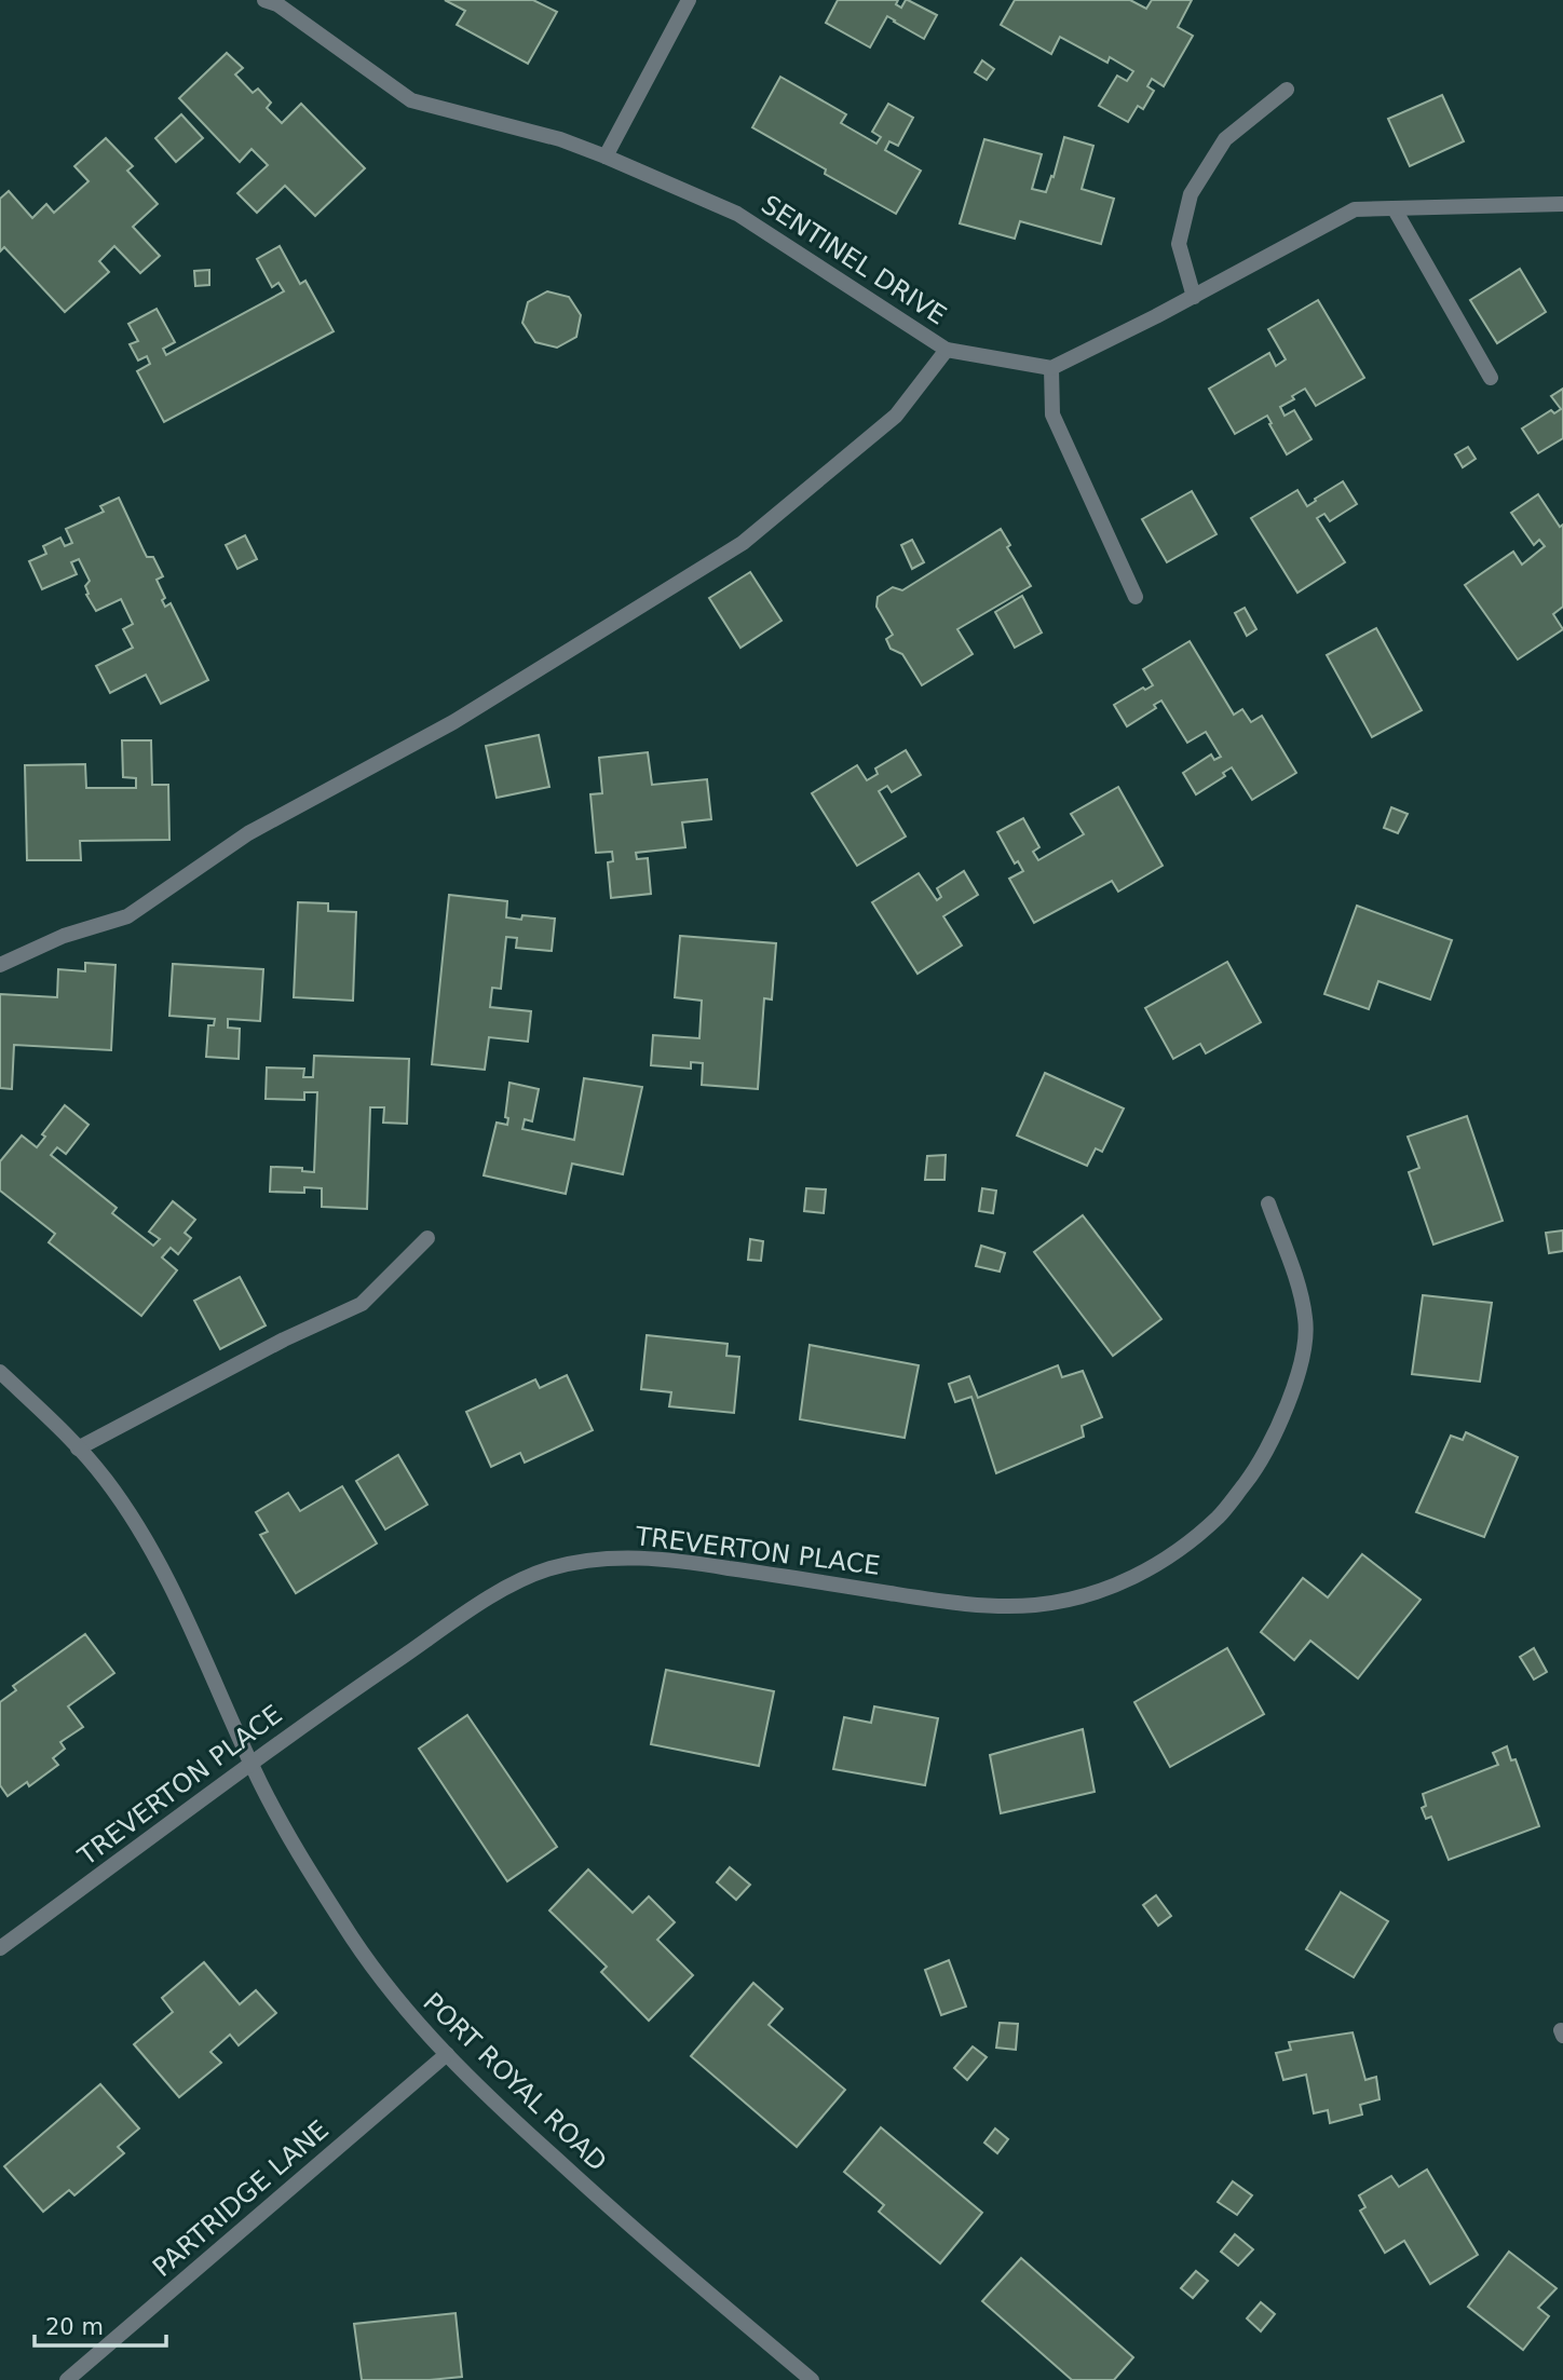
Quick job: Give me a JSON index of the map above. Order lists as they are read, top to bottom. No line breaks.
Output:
{"streets":{"street":["SENTINEL DRIVE","TREVERTON PLACE","PORT ROYAL ROAD","PARTRIDGE LANE"]},"crossings":[["TREVERTON PLACE","PORT ROYAL ROAD"],["PORT ROYAL ROAD","PARTRIDGE LANE"]],"scale_bar":"20 m"}
